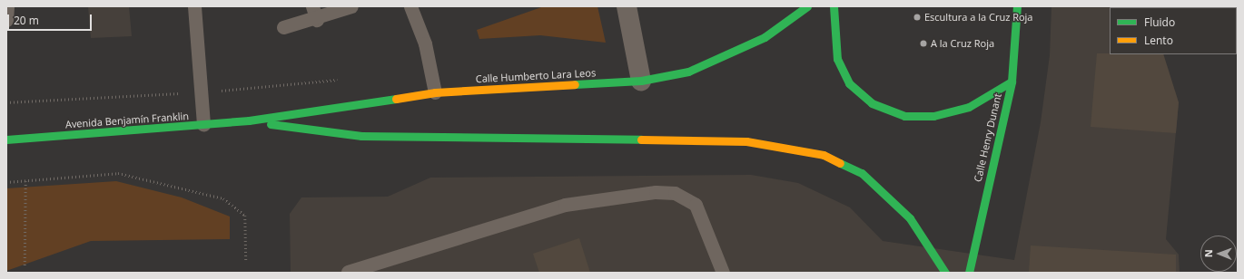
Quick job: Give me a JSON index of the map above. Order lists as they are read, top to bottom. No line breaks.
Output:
{"streets":{"main road":["Calle Humberto Lara Leos","Avenida Benjamín Franklin","Calle Henry Dunant"]},"crossings":[["Calle Humberto Lara Leos","Avenida Benjamín Franklin"]],"places":["Escultura a la Cruz Roja","A la Cruz Roja"],"legend":["Fluido","Lento"],"scale_bar":"20 m","north":"left"}
